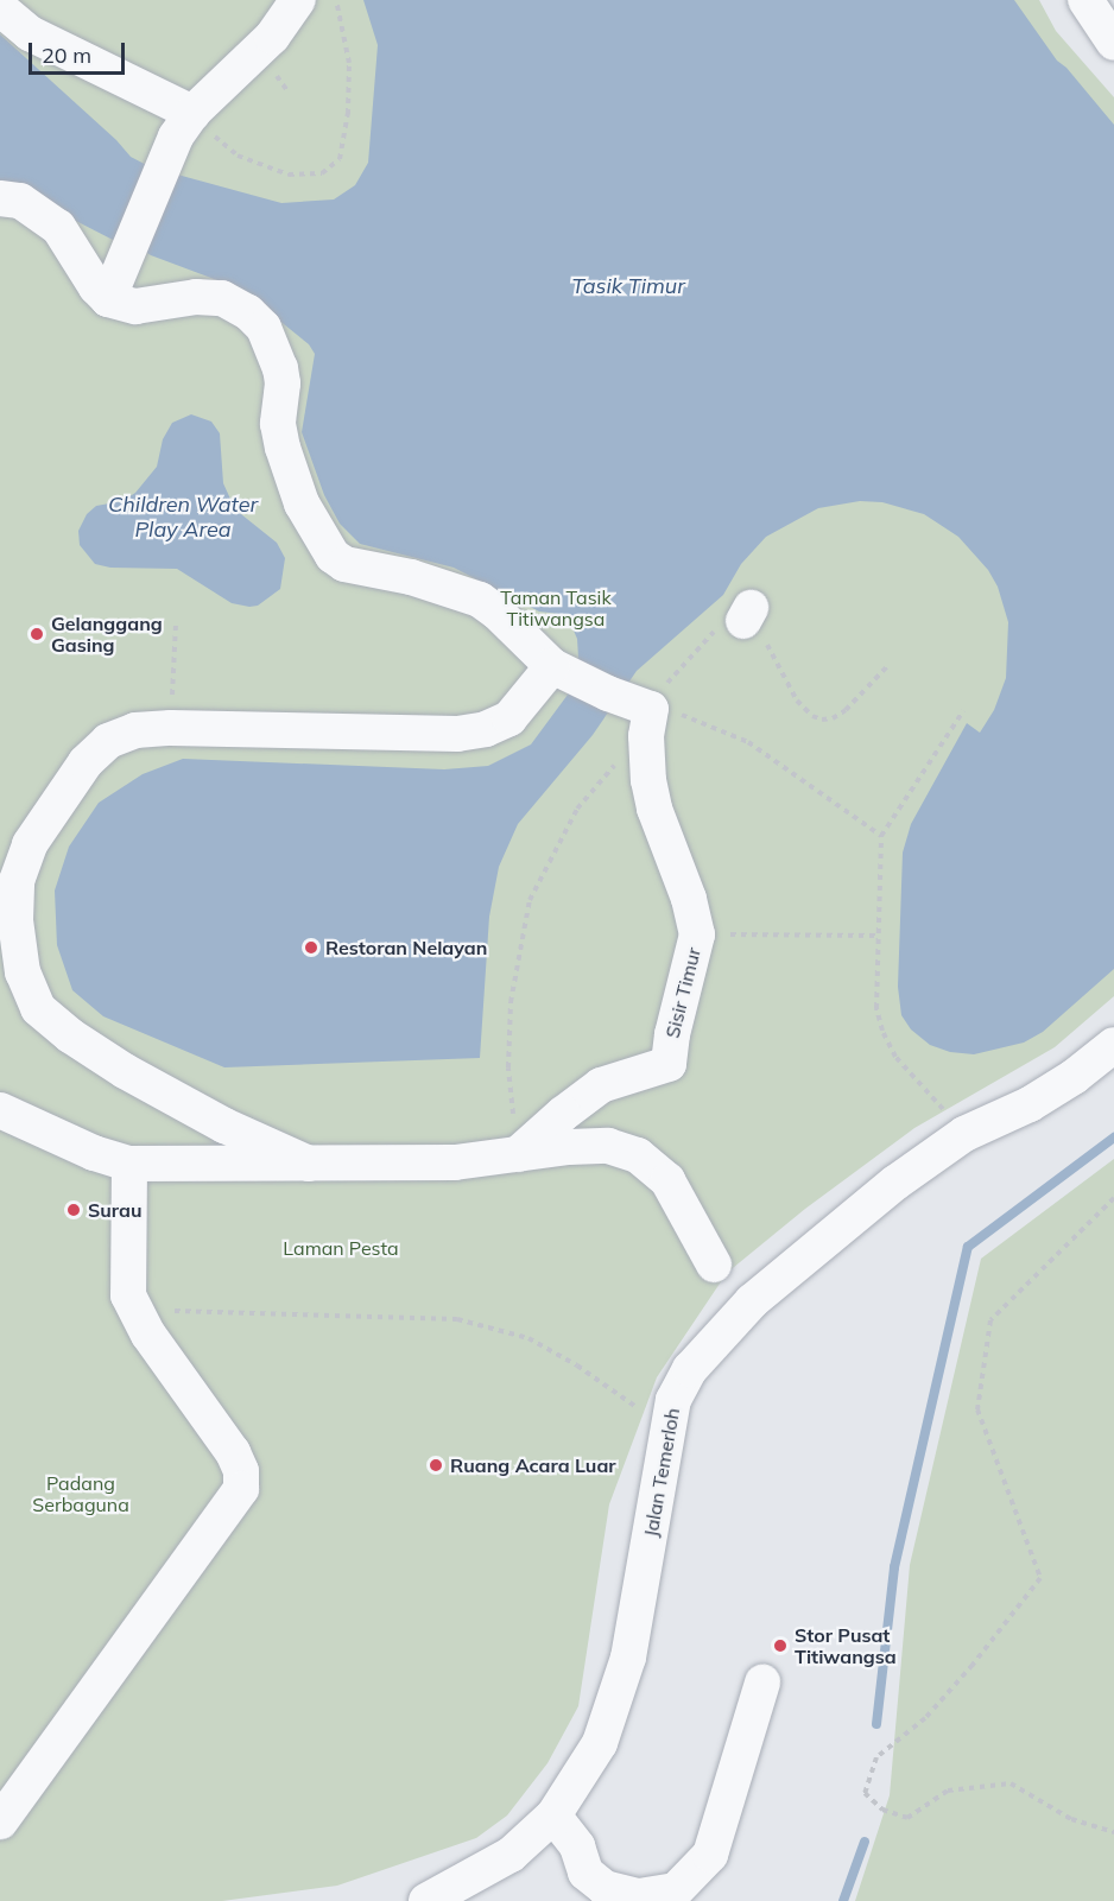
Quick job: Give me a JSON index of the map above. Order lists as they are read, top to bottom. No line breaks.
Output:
{"streets":{"street":["Sisir Timur","Jalan Temerloh"]},"water":["Tasik Timur","Children Water Play Area"],"parks":["Taman Tasik Titiwangsa","Laman Pesta","Padang Serbaguna"],"places":["Gelanggang Gasing","Restoran Nelayan","Surau","Ruang Acara Luar","Stor Pusat Titiwangsa"],"scale_bar":"20 m"}
